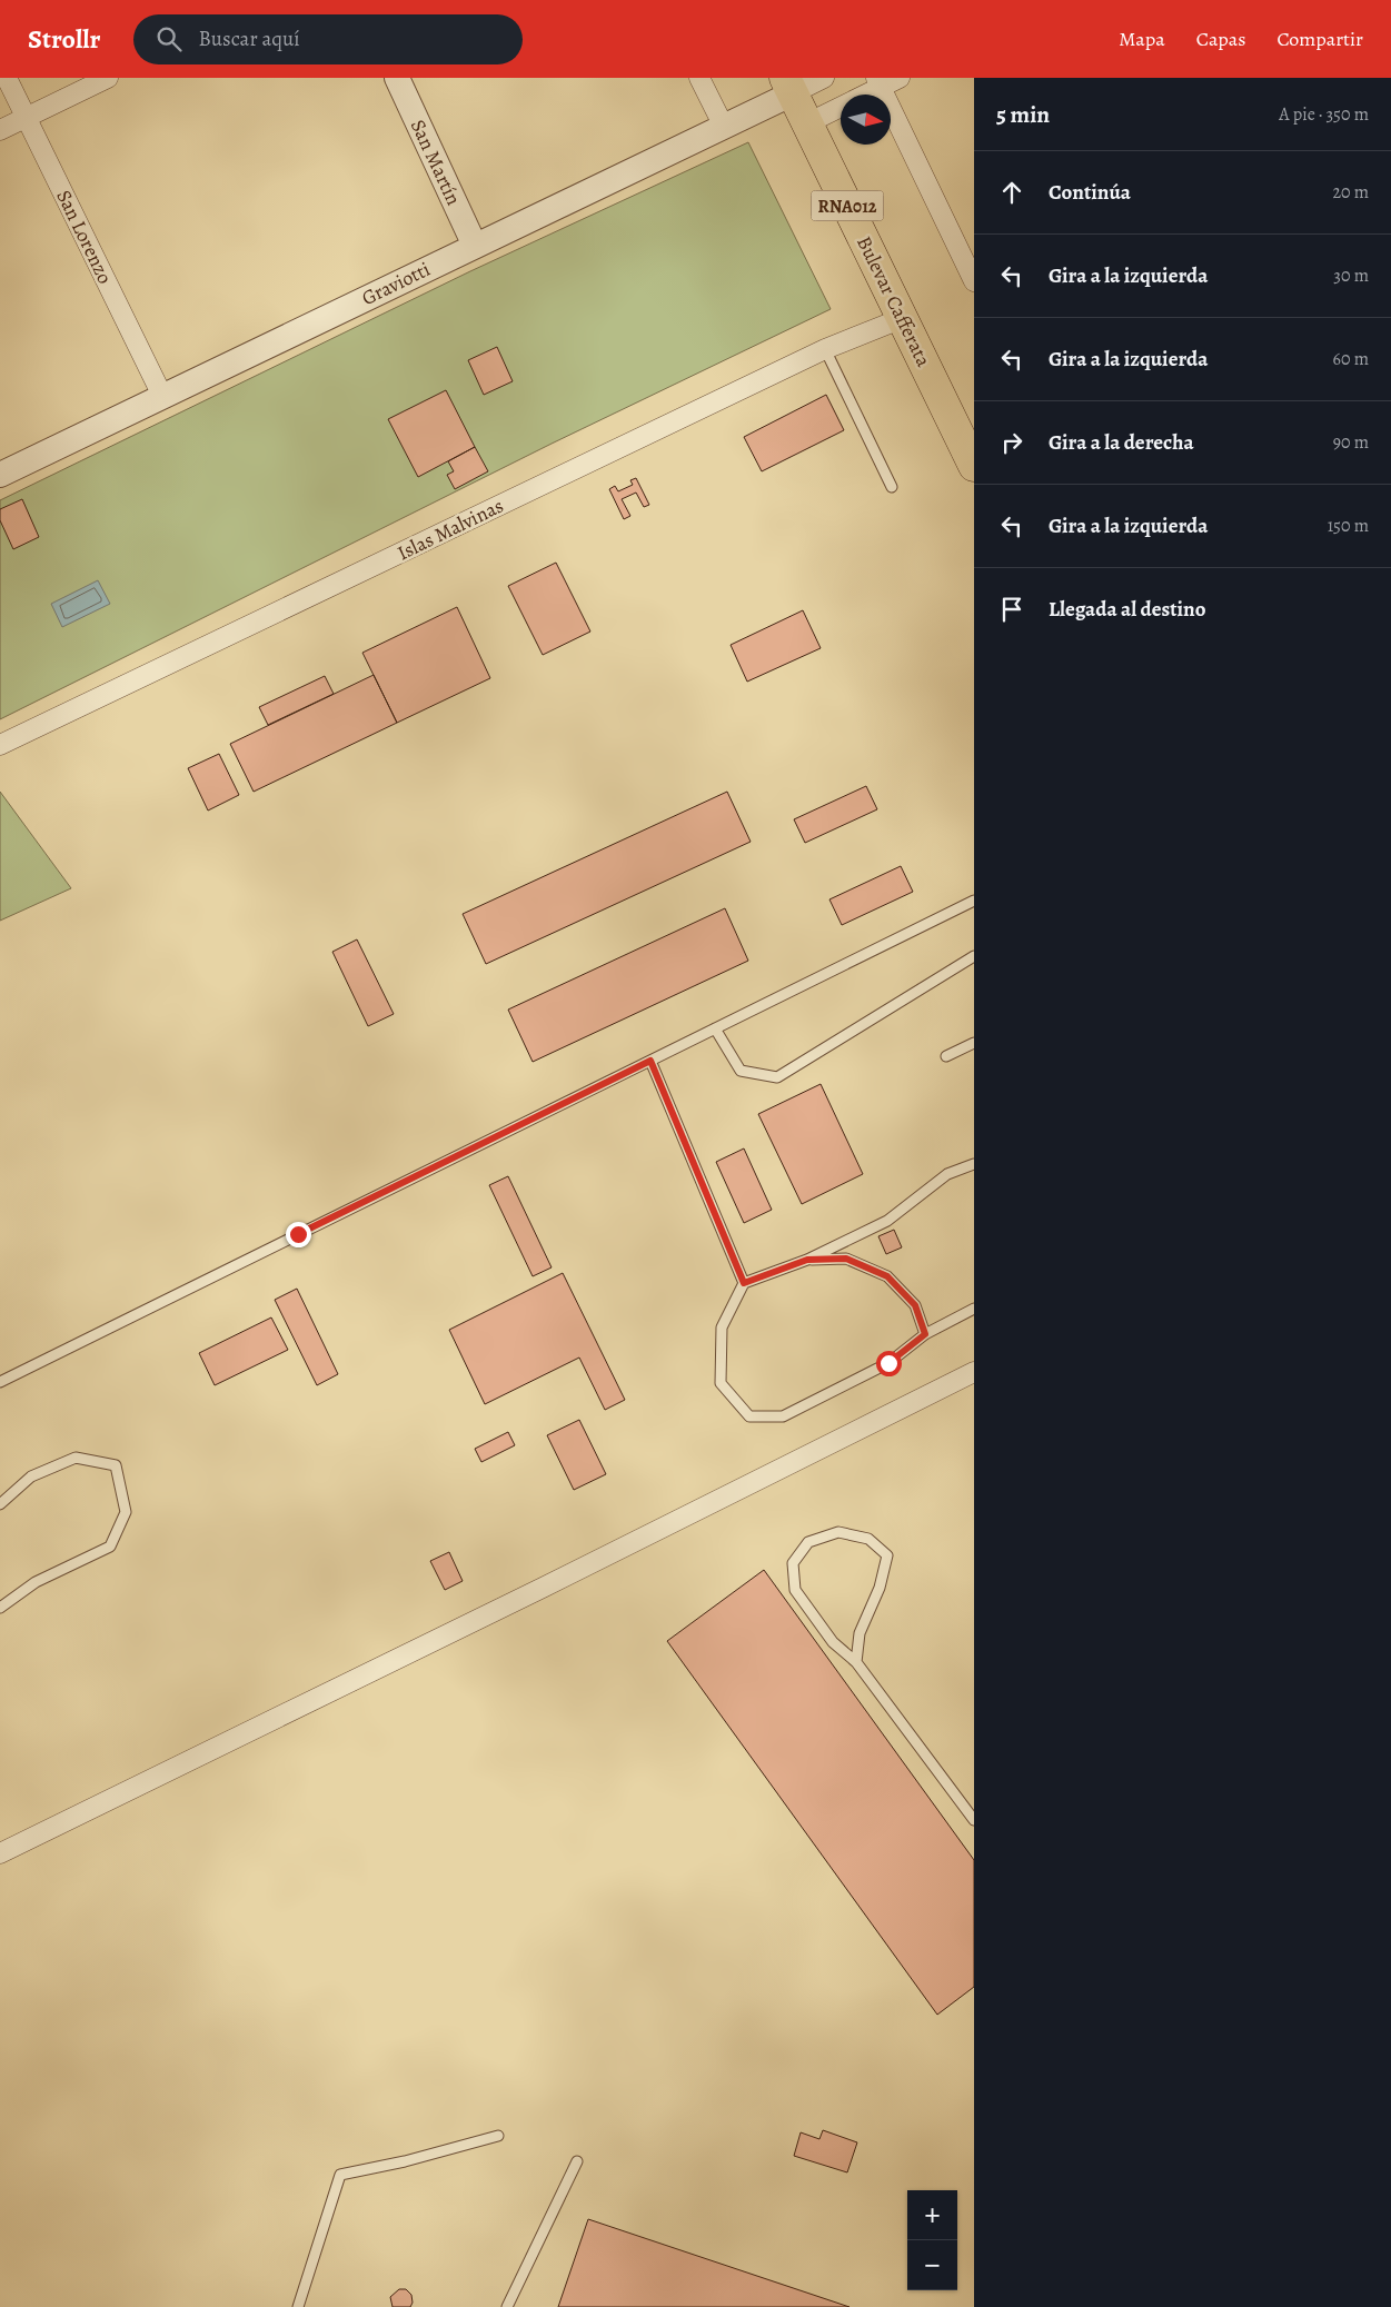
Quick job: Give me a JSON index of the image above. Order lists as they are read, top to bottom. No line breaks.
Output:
{"streets":{"highway":["RNA012","Bulevar Cafferata"],"street":["San Martín","San Lorenzo","Graviotti","Islas Malvinas"]},"crossings":[["San Martín","Graviotti"],["San Lorenzo","Graviotti"],["Graviotti","Bulevar Cafferata"],["Bulevar Cafferata","Islas Malvinas"]],"north":"right","page":{"header":"Strollr","search":"Buscar aquí","nav":["Mapa","Capas","Compartir"],"heading":["5 min","A pie · 350 m"],"list":[["Continúa","20 m"],["Gira a la izquierda","30 m"],["Gira a la izquierda","60 m"],["Gira a la derecha","90 m"],["Gira a la izquierda","150 m"],"Llegada al destino"],"map_buttons":["+","−"]}}
